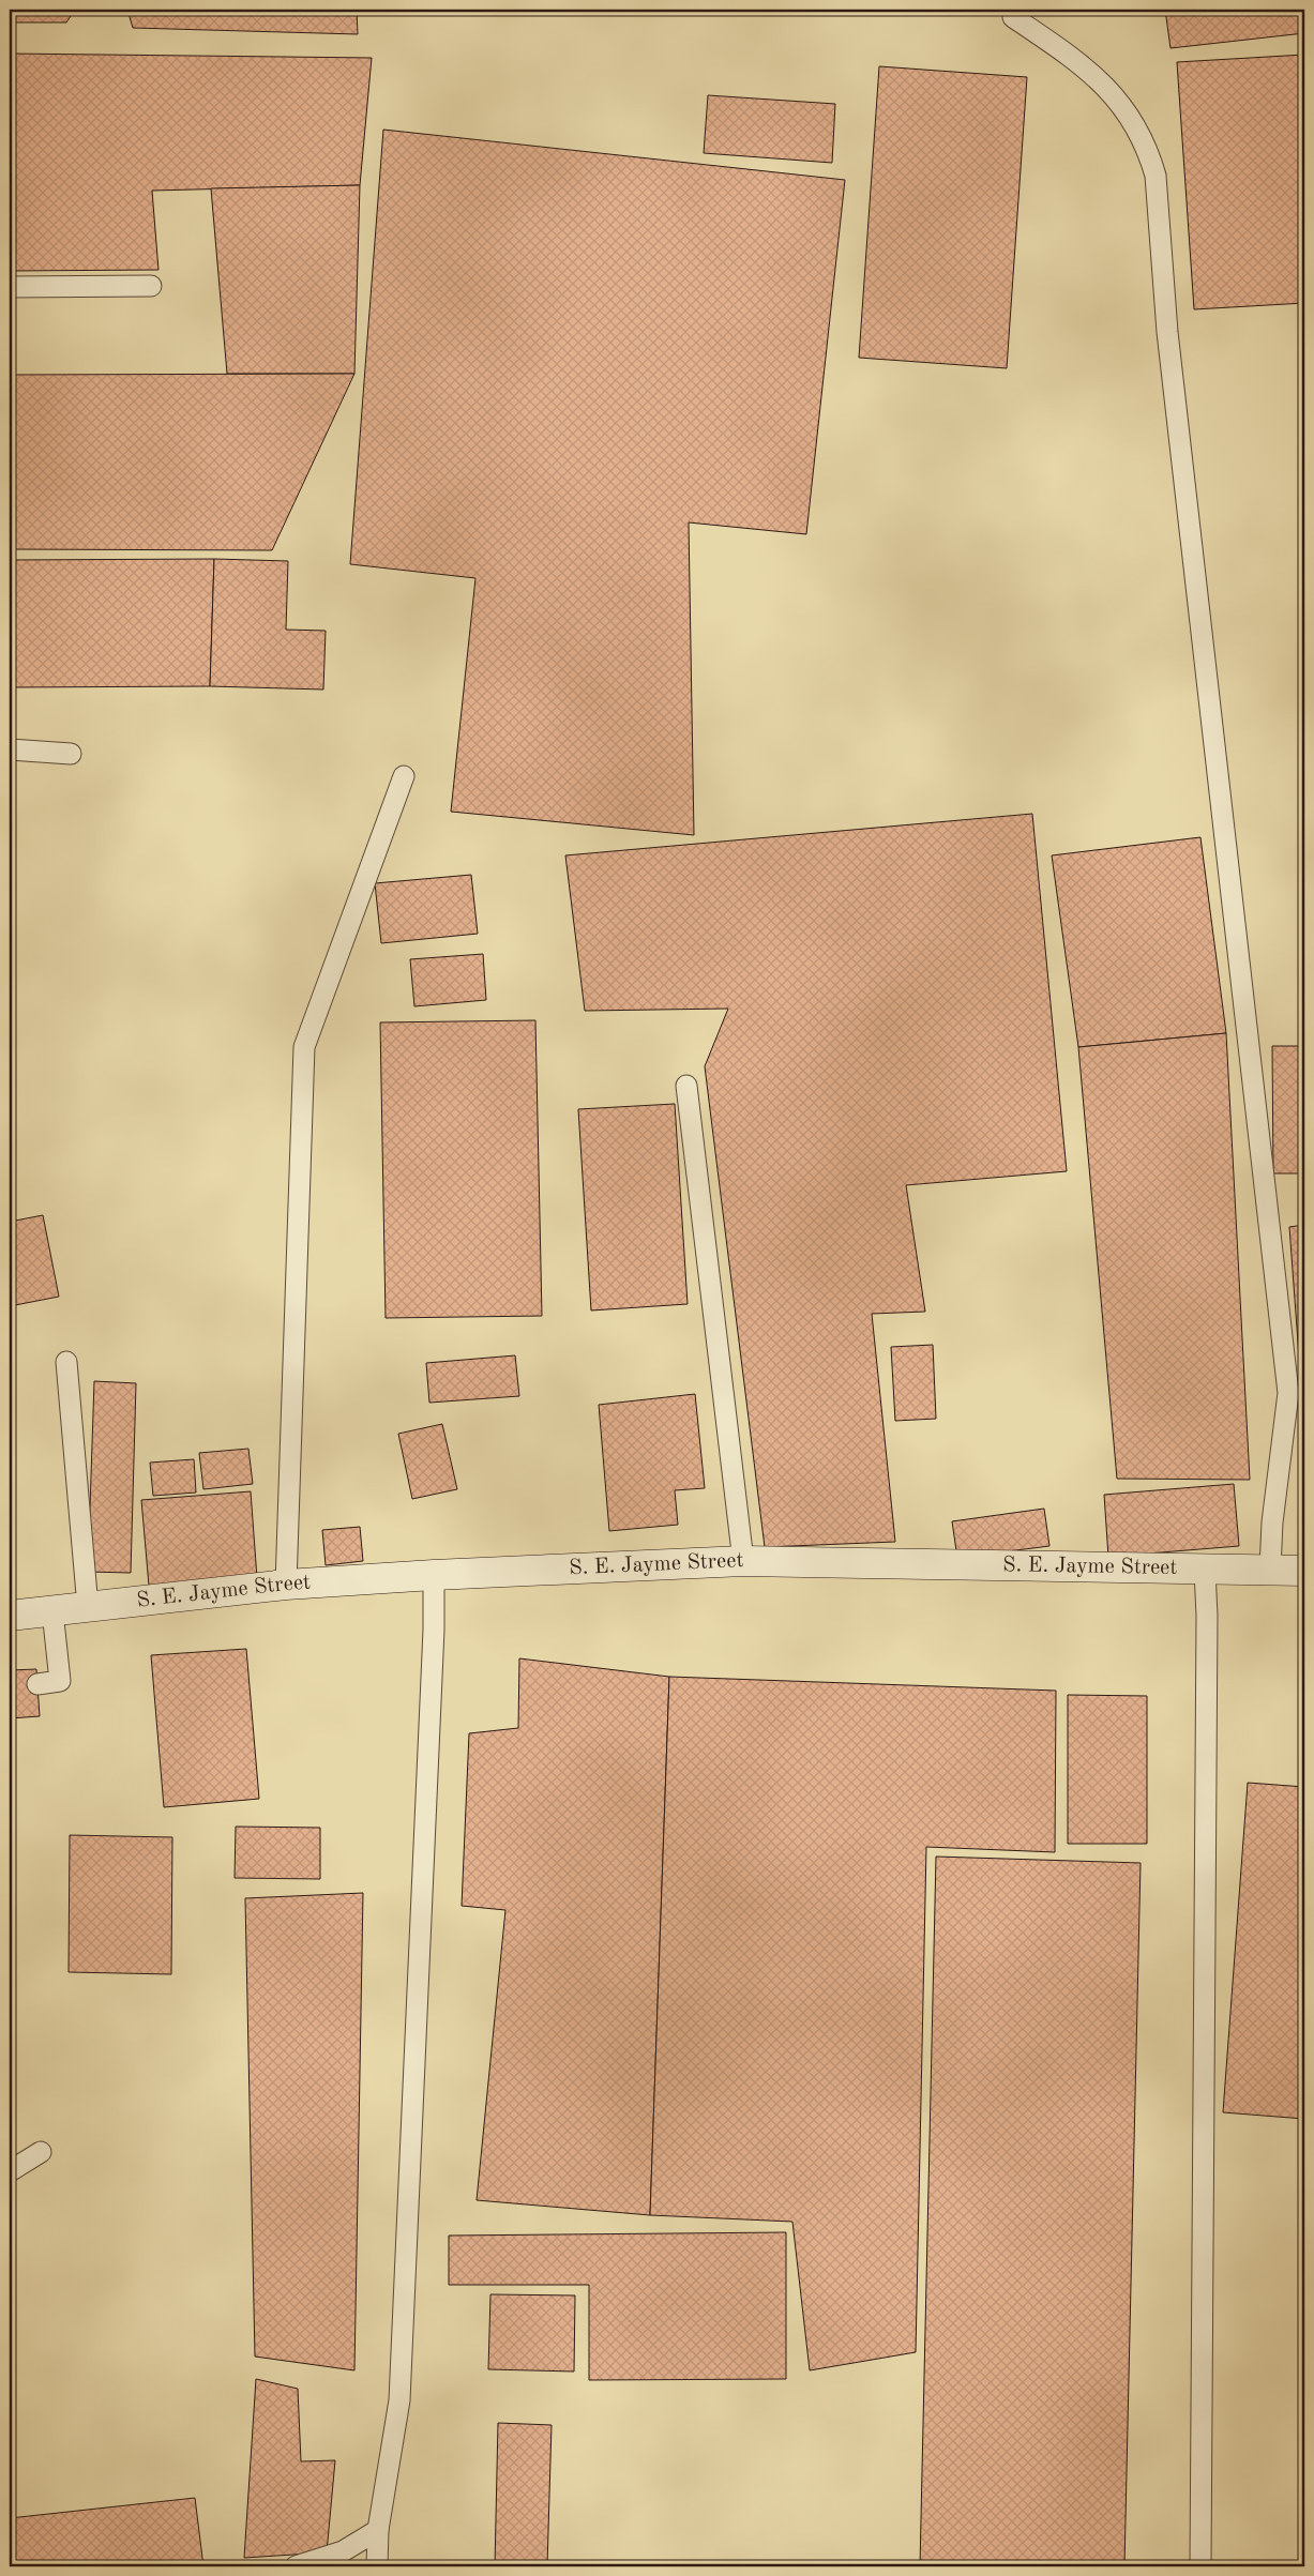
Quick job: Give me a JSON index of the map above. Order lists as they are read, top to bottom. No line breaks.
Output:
{"streets":{"street":["S. E. Jayme Street"]}}
